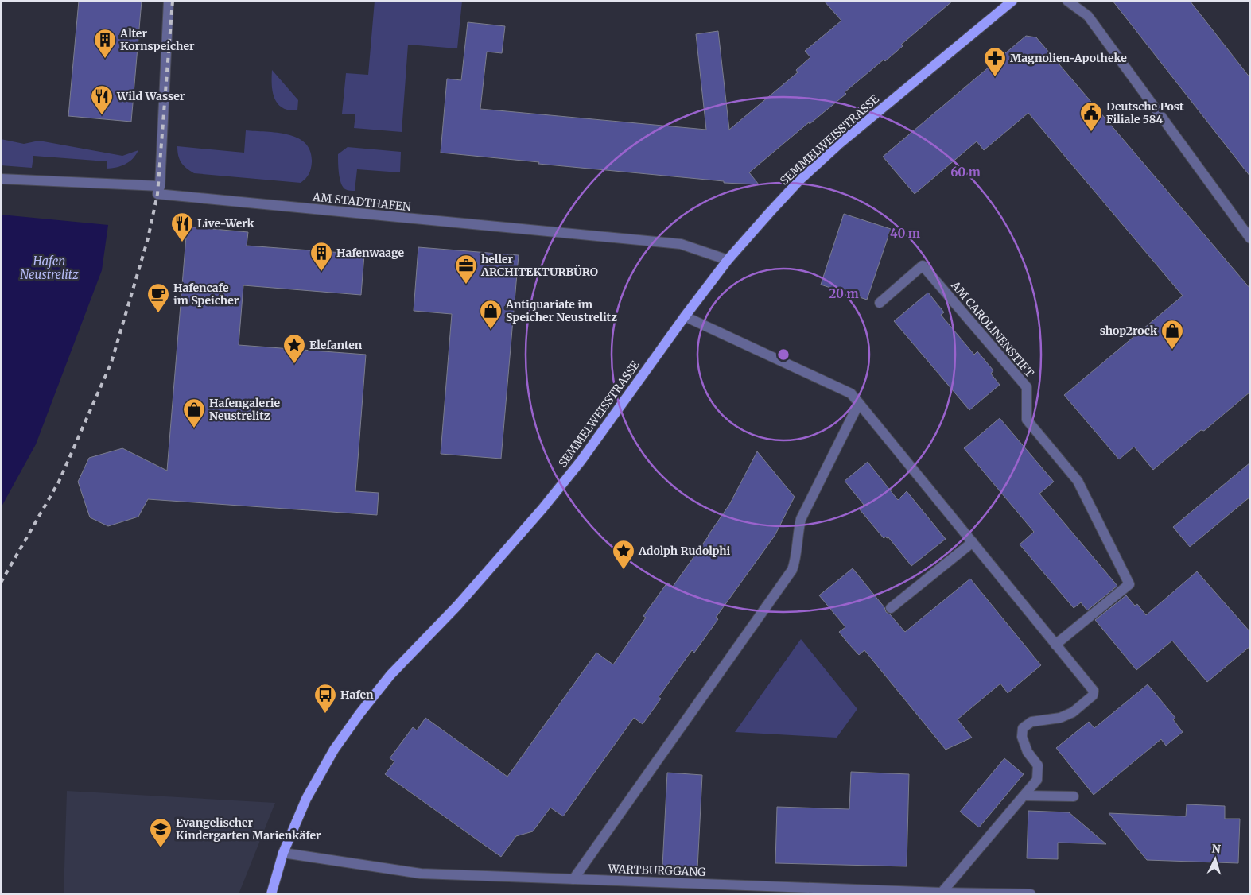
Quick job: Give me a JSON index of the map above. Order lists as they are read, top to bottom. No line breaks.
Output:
{"streets":{"main road":["SEMMELWEISSTRASSE"],"street":["AM STADTHAFEN","AM CAROLINENSTIFT","WARTBURGGANG"]},"crossings":[["SEMMELWEISSTRASSE","AM STADTHAFEN"],["SEMMELWEISSTRASSE","WARTBURGGANG"]],"water":["Hafen Neustrelitz"],"places":{"building":["Alter Kornspeicher","Hafenwaage"],"pharmacy":["Magnolien-Apotheke"],"restaurant":["Wild Wasser","Live-Werk"],"public building":["Deutsche Post Filiale 584"],"office":["heller ARCHITEKTURBÜRO"],"cafe":["Hafencafe im Speicher"],"shop":["Antiquariate im Speicher Neustrelitz","shop2rock","Hafengalerie Neustrelitz"],"place":["Elefanten","Adolph Rudolphi"],"bus stop":["Hafen"],"school or university":["Evangelischer Kindergarten Marienkäfer"]},"north":"top","rings":["60 m","40 m","20 m"]}
